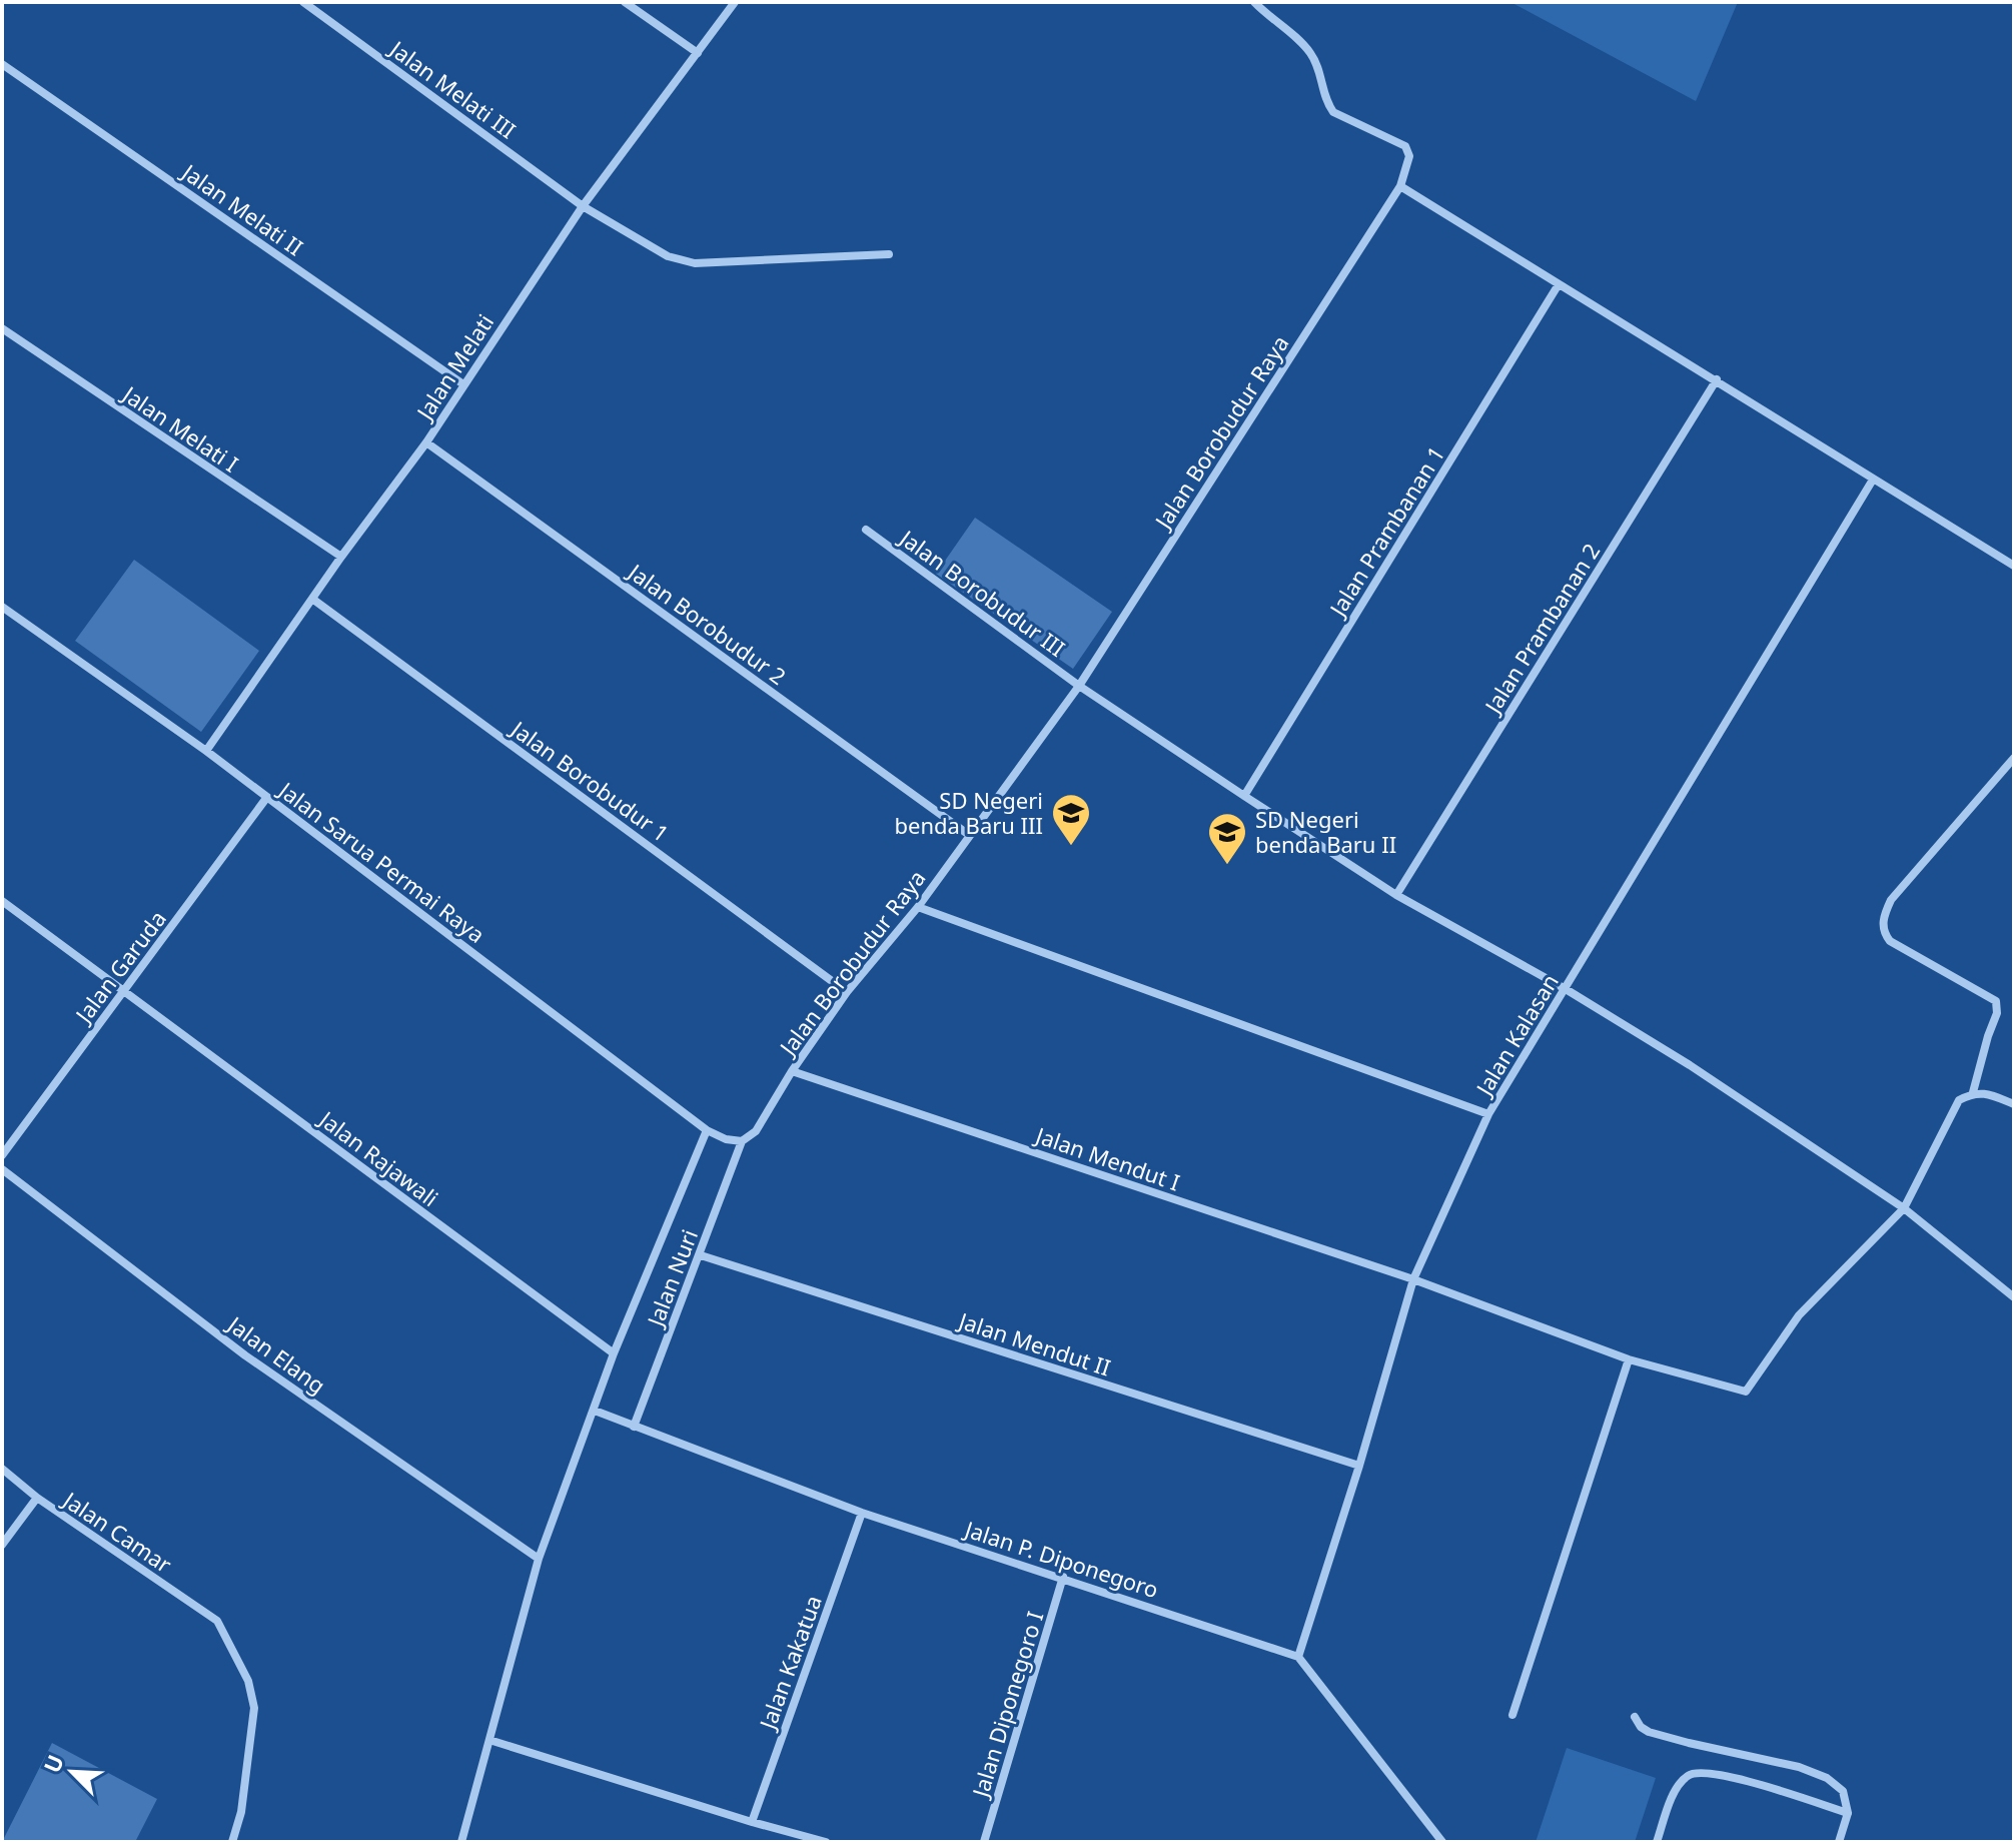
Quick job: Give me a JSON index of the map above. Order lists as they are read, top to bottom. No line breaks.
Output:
{"streets":{"street":["Jalan Melati III","Jalan Melati II","Jalan Melati","Jalan Melati I","Jalan Borobudur Raya","Jalan Prambanan 1","Jalan Borobudur III","Jalan Borobudur 2","Jalan Prambanan 2","Jalan Borobudur 1","Jalan Sarua Permai Raya","Jalan Garuda","Jalan Kalasan","Jalan Rajawali","Jalan Mendut I","Jalan Nuri","Jalan Mendut II","Jalan Elang","Jalan Camar","Jalan P. Diponegoro","Jalan Kakatua","Jalan Diponegoro I"]},"crossings":[["Jalan Melati III","Jalan Melati"],["Jalan Melati II","Jalan Melati"],["Jalan Melati","Jalan Melati I"],["Jalan Melati","Jalan Borobudur 2"],["Jalan Melati","Jalan Borobudur 1"],["Jalan Melati","Jalan Sarua Permai Raya"],["Jalan Borobudur Raya","Jalan Borobudur III"],["Jalan Borobudur Raya","Jalan Borobudur 2"],["Jalan Borobudur Raya","Jalan Borobudur 1"],["Jalan Borobudur Raya","Jalan Sarua Permai Raya"],["Jalan Borobudur Raya","Jalan Mendut I"],["Jalan Borobudur Raya","Jalan Nuri"],["Jalan Prambanan 1","Jalan Borobudur III"],["Jalan Borobudur III","Jalan Prambanan 2"],["Jalan Borobudur III","Jalan Kalasan"],["Jalan Borobudur III","Jalan Mendut I"],["Jalan Sarua Permai Raya","Jalan Garuda"],["Jalan Sarua Permai Raya","Jalan Nuri"],["Jalan Garuda","Jalan Rajawali"],["Jalan Kalasan","Jalan Mendut I"],["Jalan Kalasan","Jalan Mendut II"],["Jalan Kalasan","Jalan P. Diponegoro"],["Jalan Rajawali","Jalan Nuri"],["Jalan Nuri","Jalan Mendut II"],["Jalan Nuri","Jalan Elang"],["Jalan Nuri","Jalan P. Diponegoro"],["Jalan P. Diponegoro","Jalan Kakatua"],["Jalan P. Diponegoro","Jalan Diponegoro I"]],"places":{"school or university":["SD Negeri benda Baru III","SD Negeri benda Baru II"]},"north":"top left"}
